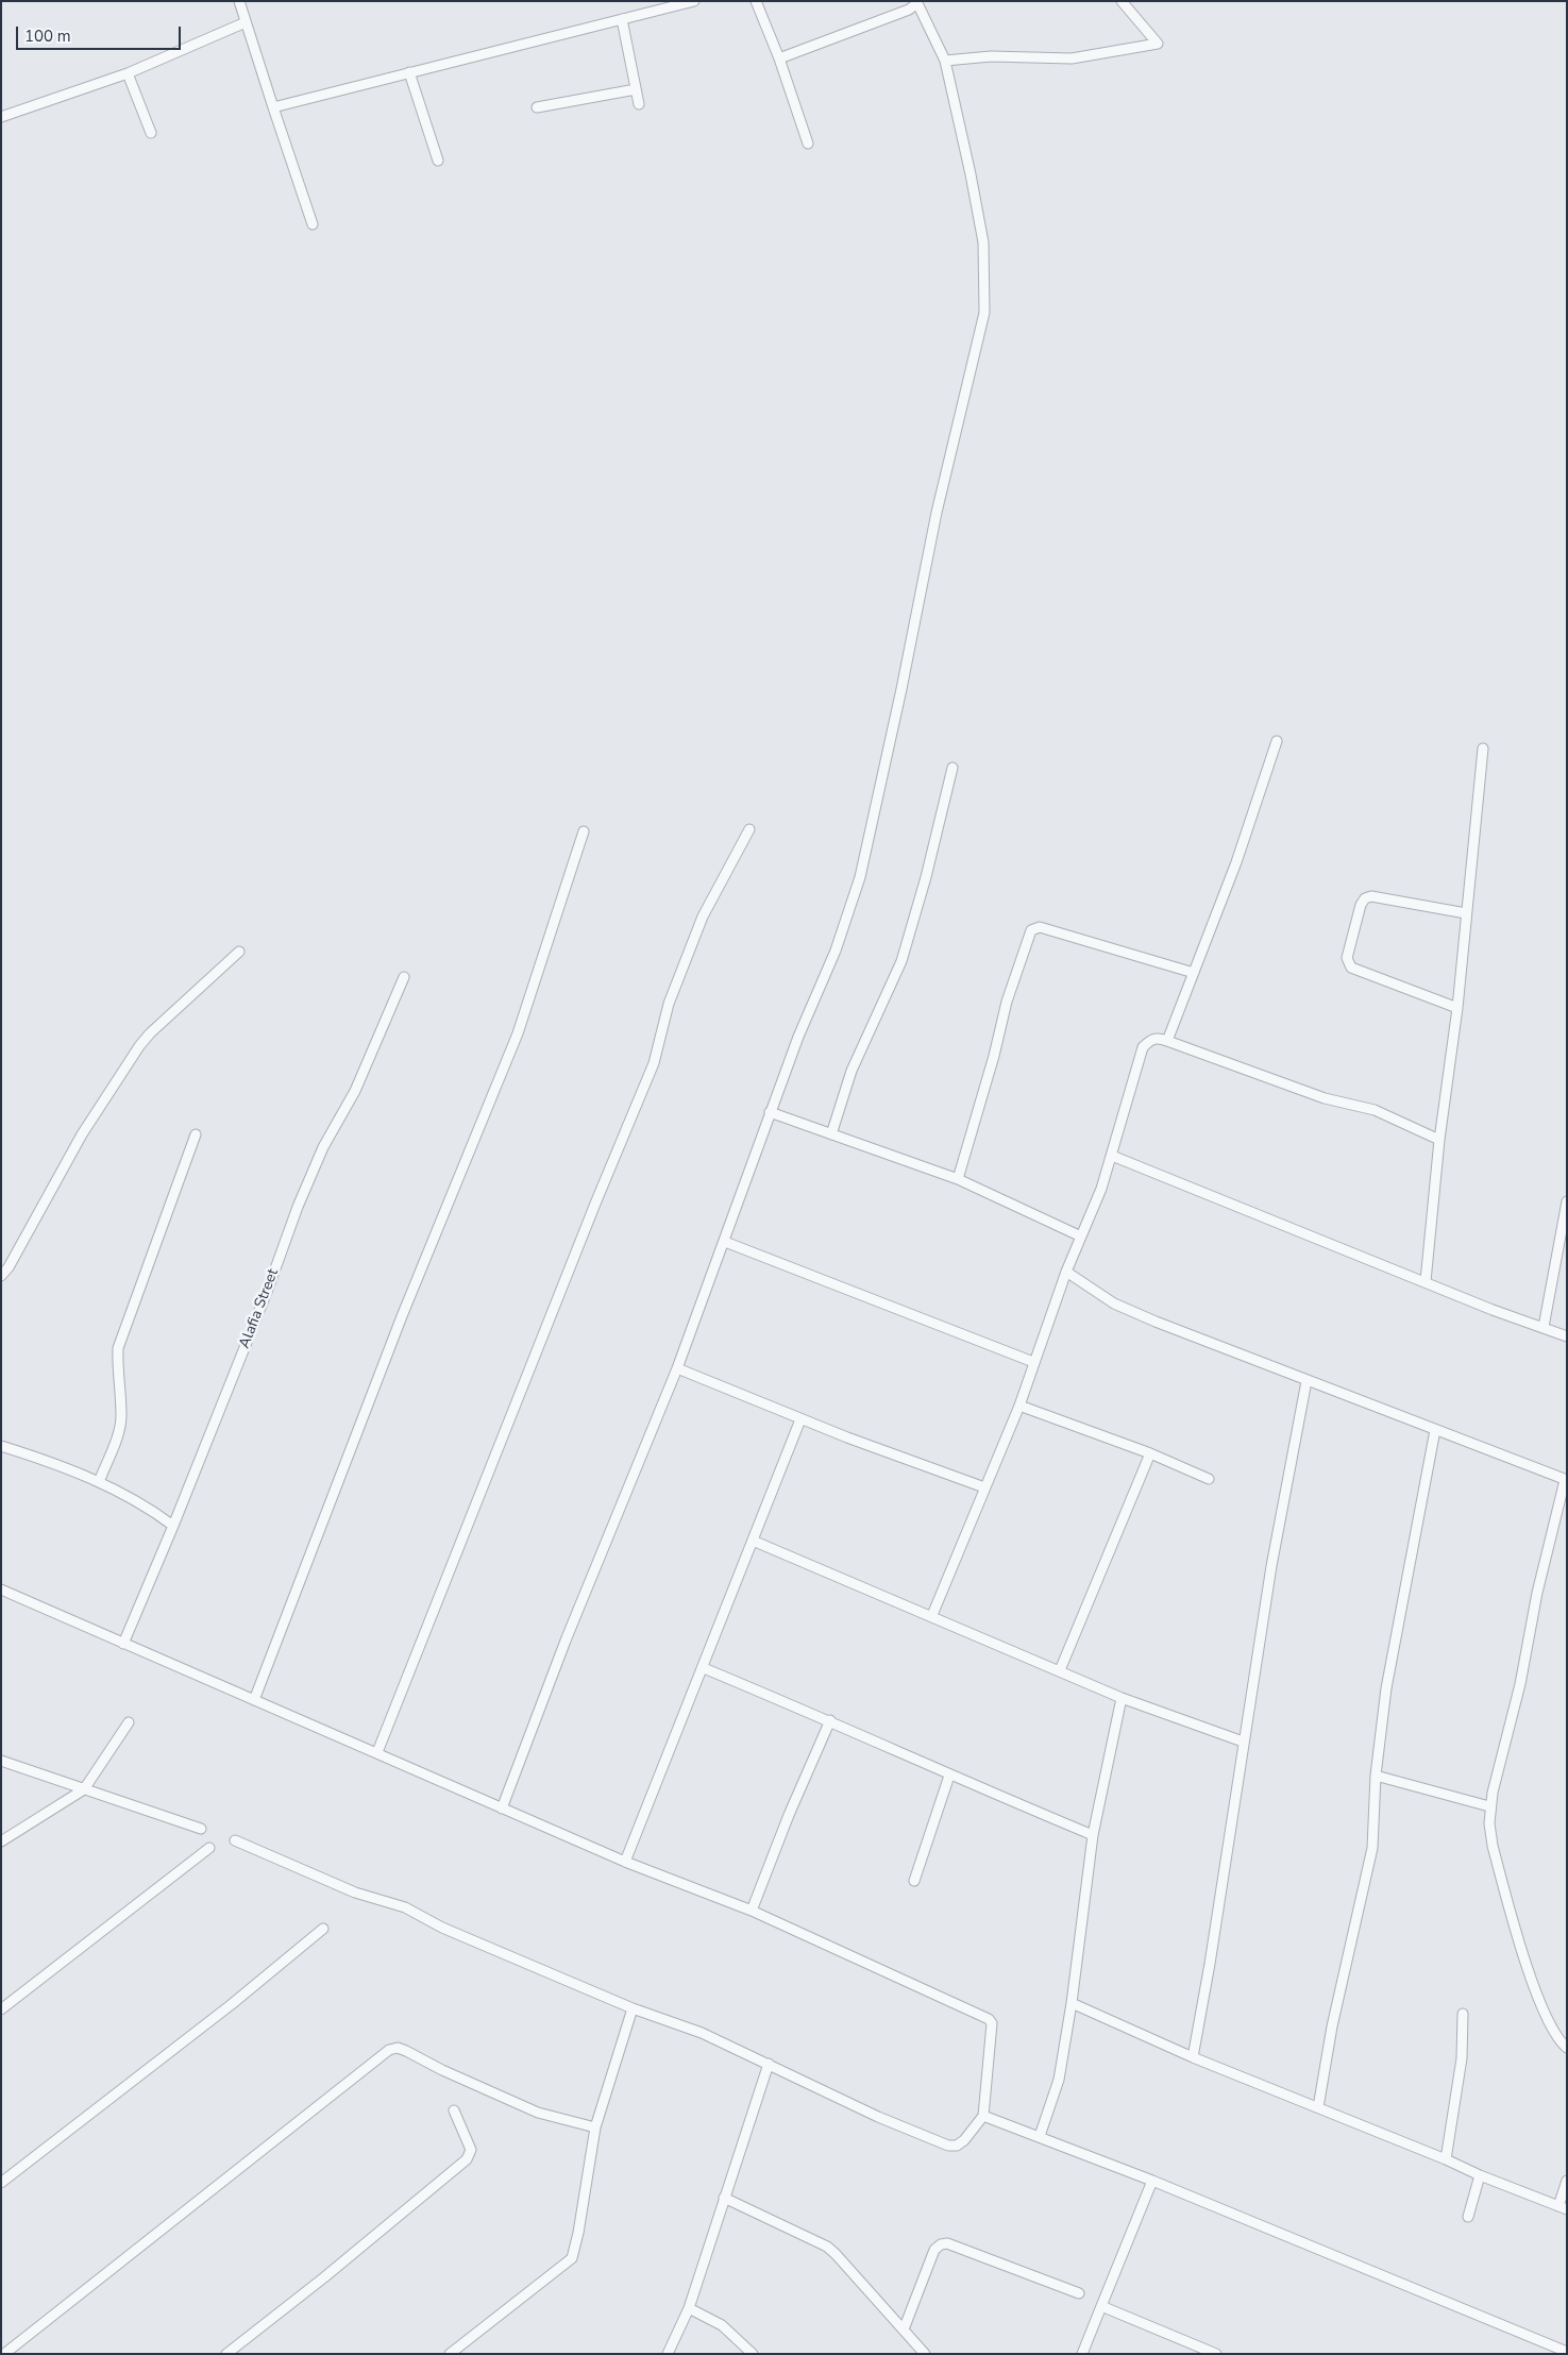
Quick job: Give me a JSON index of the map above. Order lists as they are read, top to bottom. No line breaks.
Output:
{"streets":{"street":["Alafia Street"]},"scale_bar":"100 m"}
